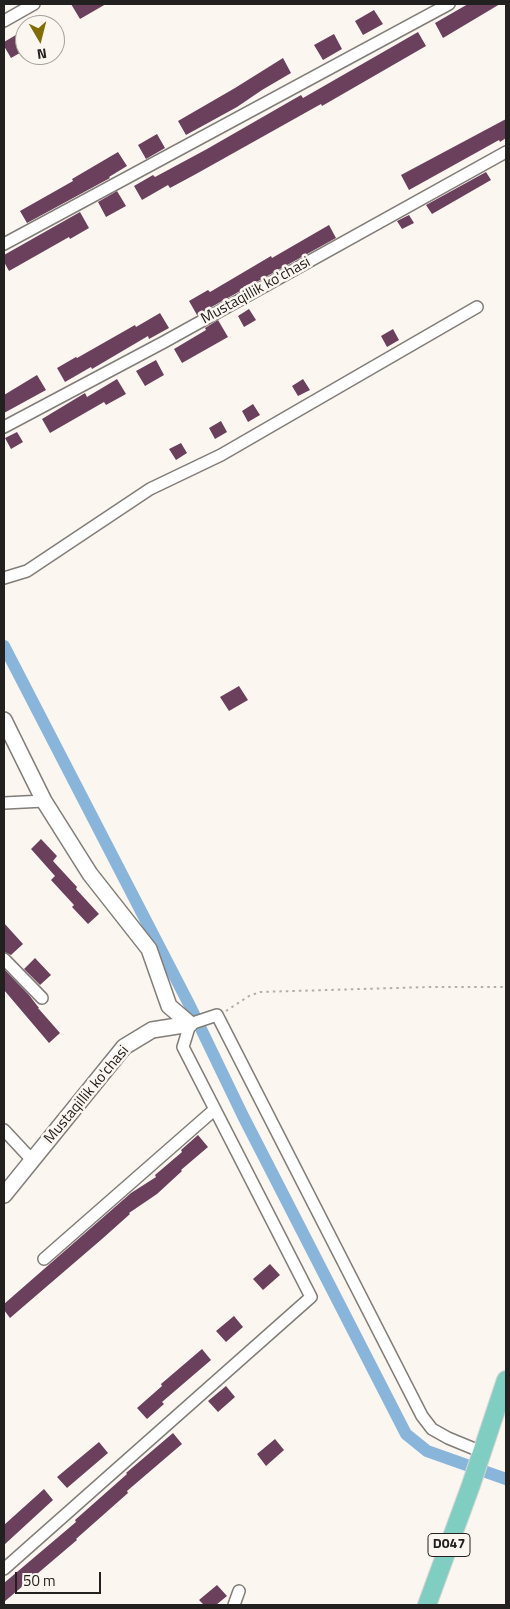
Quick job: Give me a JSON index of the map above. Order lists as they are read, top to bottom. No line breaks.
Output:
{"streets":{"main road":["D047"],"street":["Mustaqillik ko'chasi"]},"scale_bar":"50 m","north":"bottom"}
